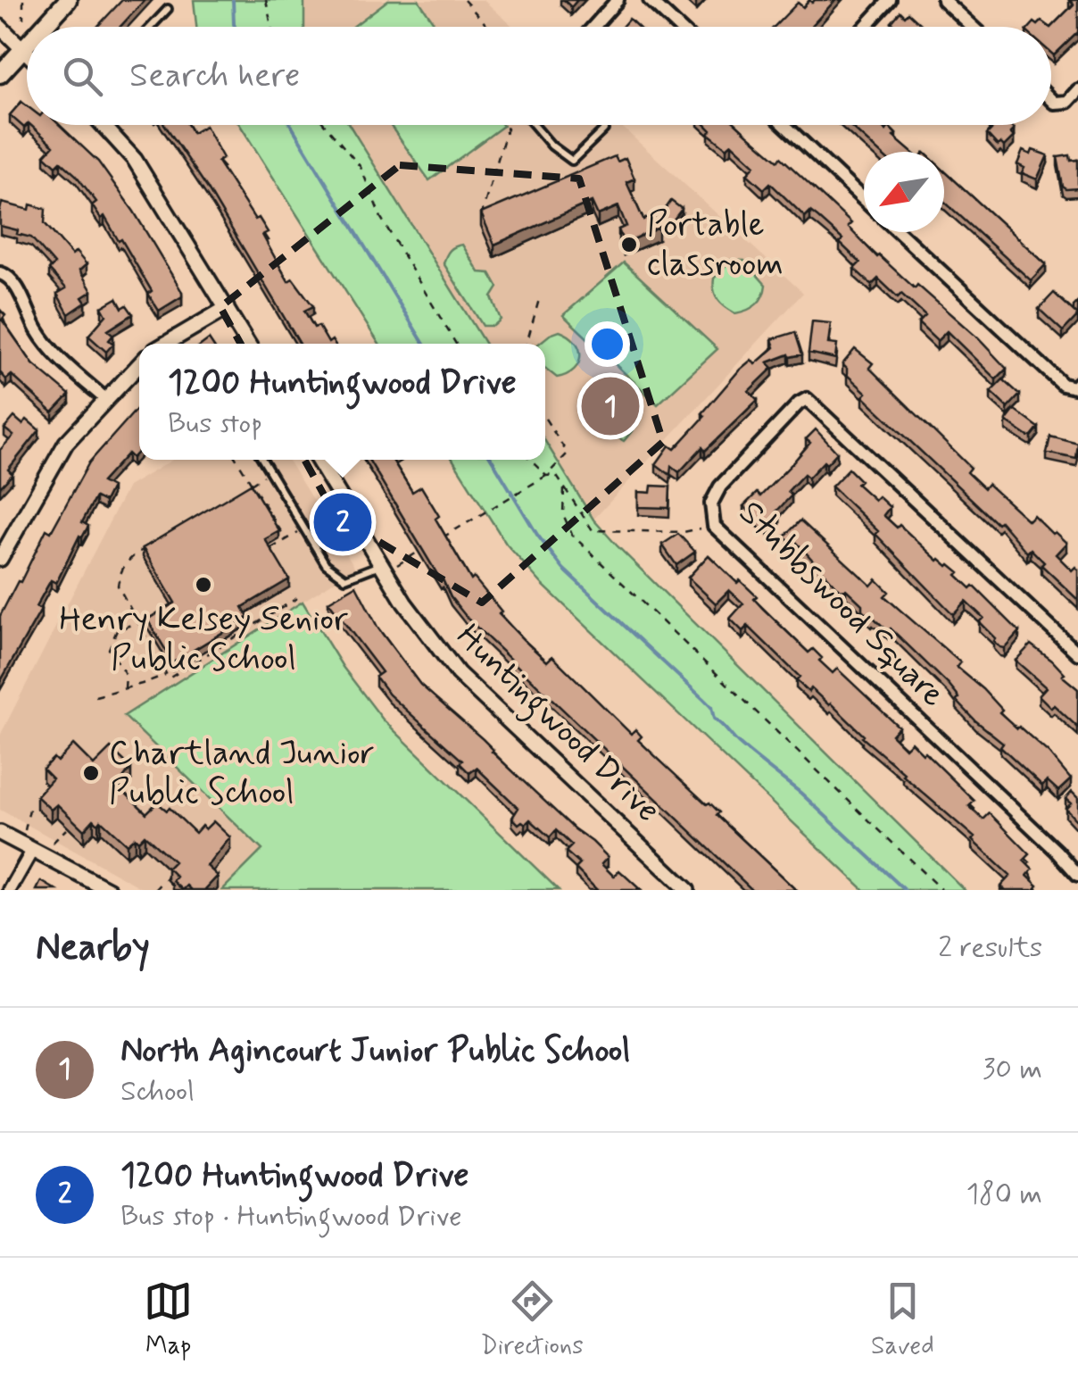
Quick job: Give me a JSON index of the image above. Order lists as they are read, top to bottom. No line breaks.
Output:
{"streets":{"street":["Stubbswood Square","Huntingwood Drive"]},"places":["Portable classroom","Henry Kelsey Senior Public School","Chartland Junior Public School"],"north":"bottom left","page":{"search":"Search here","popup":["1200 Huntingwood Drive","Bus stop"],"pins":["1","2"],"heading":["Nearby","2 results"],"list":[{"mark":"1","name":"North Agincourt Junior Public School","note":"School","value":"30 m"},{"mark":"2","name":"1200 Huntingwood Drive","note":"Bus stop · Huntingwood Drive","value":"180 m"}],"nav":["Map","Directions","Saved"]}}
